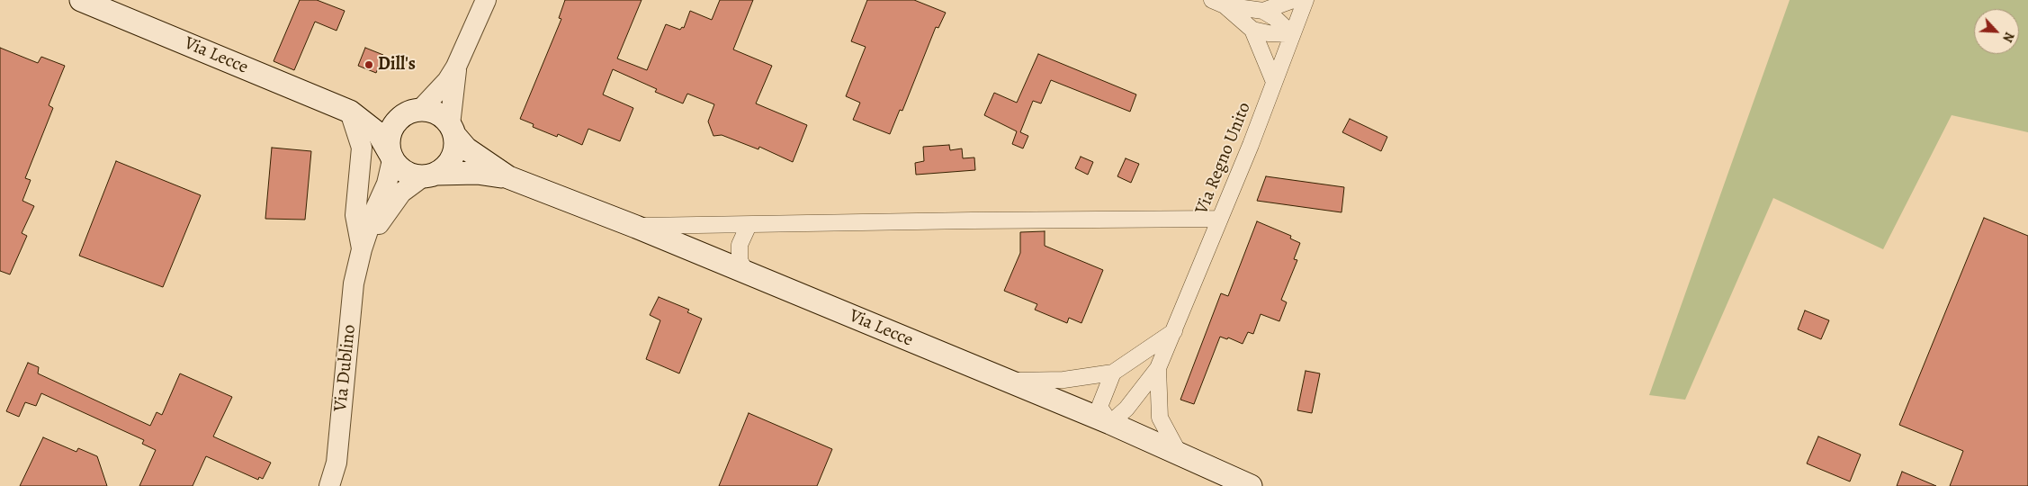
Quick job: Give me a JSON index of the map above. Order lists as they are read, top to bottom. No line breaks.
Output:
{"streets":{"main road":["Via Lecce"],"street":["Via Regno Unito","Via Dublino"]},"crossings":[["Via Lecce","Via Dublino"]],"places":["Dill's"],"north":"bottom right"}
